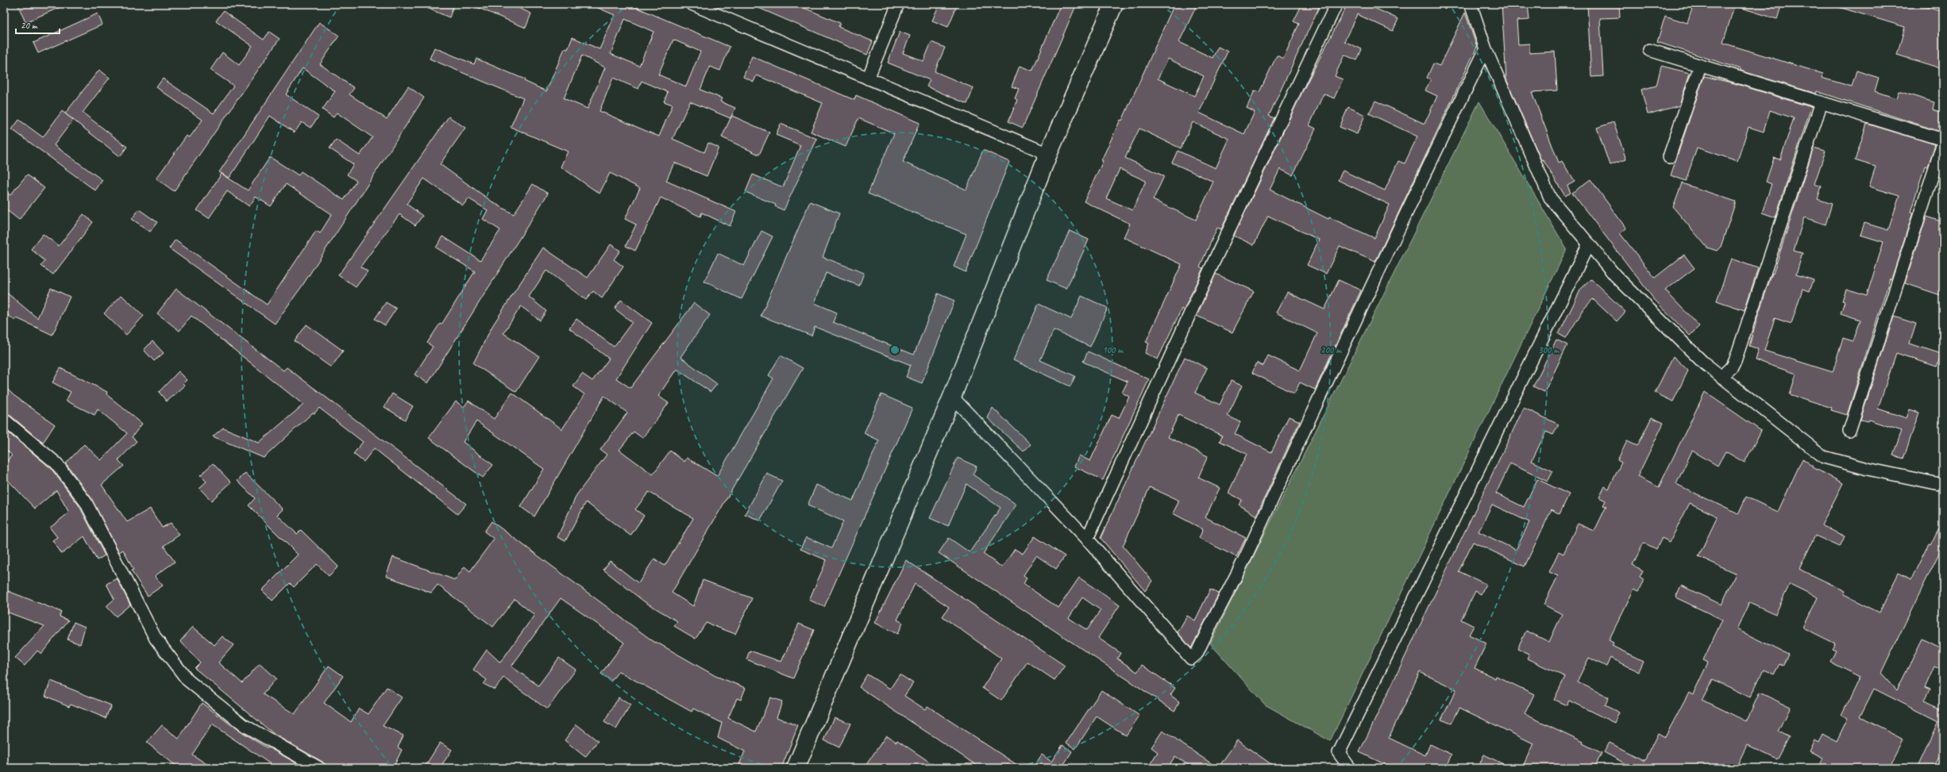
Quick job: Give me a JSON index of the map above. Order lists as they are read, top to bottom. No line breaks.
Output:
{"scale_bar":"20 m","rings":["100 m","200 m","300 m"]}
